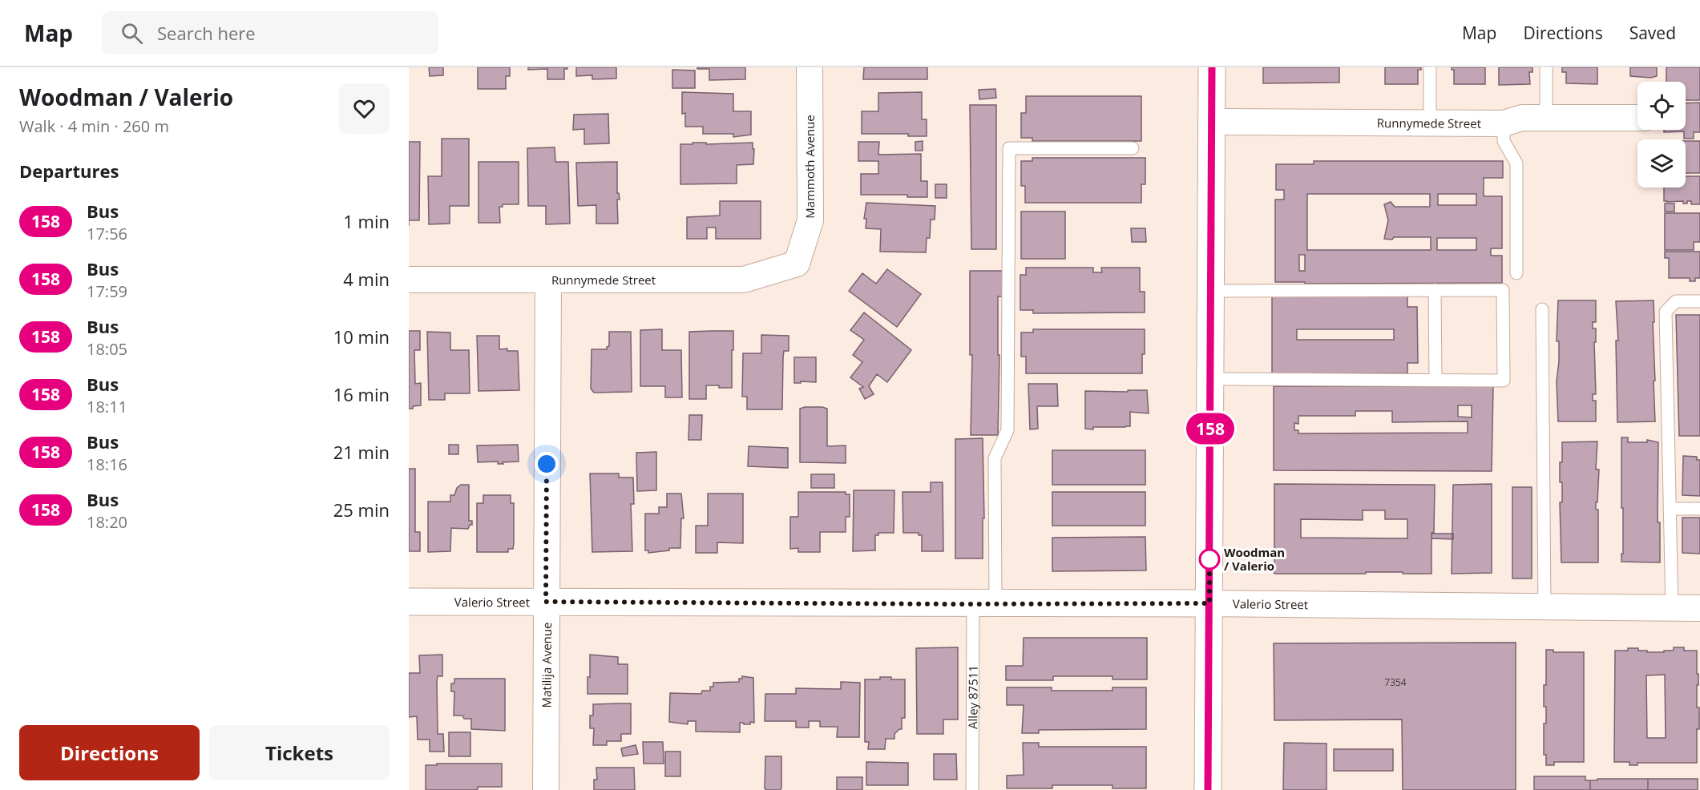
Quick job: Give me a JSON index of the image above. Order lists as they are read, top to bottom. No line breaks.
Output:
{"streets":{"street":["Runnymede Street","Mammoth Avenue","Valerio Street","Matilija Avenue"],"lane":["Alley 87511"]},"crossings":[["Runnymede Street","Mammoth Avenue"],["Runnymede Street","Matilija Avenue"],["Valerio Street","Matilija Avenue"],["Valerio Street","Alley 87511"]],"places":["Woodman / Valerio"],"lines":["bus line 158"],"house_numbers":["7354"],"page":{"header":"Map","search":"Search here","nav":["Map","Directions","Saved"],"heading":[["Woodman / Valerio","Walk · 4 min · 260 m"],"Departures"],"on_map":"158","list":[{"mark":"158","name":"Bus","note":"17:56","value":"1 min"},{"mark":"158","name":"Bus","note":"17:59","value":"4 min"},{"mark":"158","name":"Bus","note":"18:05","value":"10 min"},{"mark":"158","name":"Bus","note":"18:11","value":"16 min"},{"mark":"158","name":"Bus","note":"18:16","value":"21 min"},{"mark":"158","name":"Bus","note":"18:20","value":"25 min"}],"buttons":["Directions","Tickets"]}}
